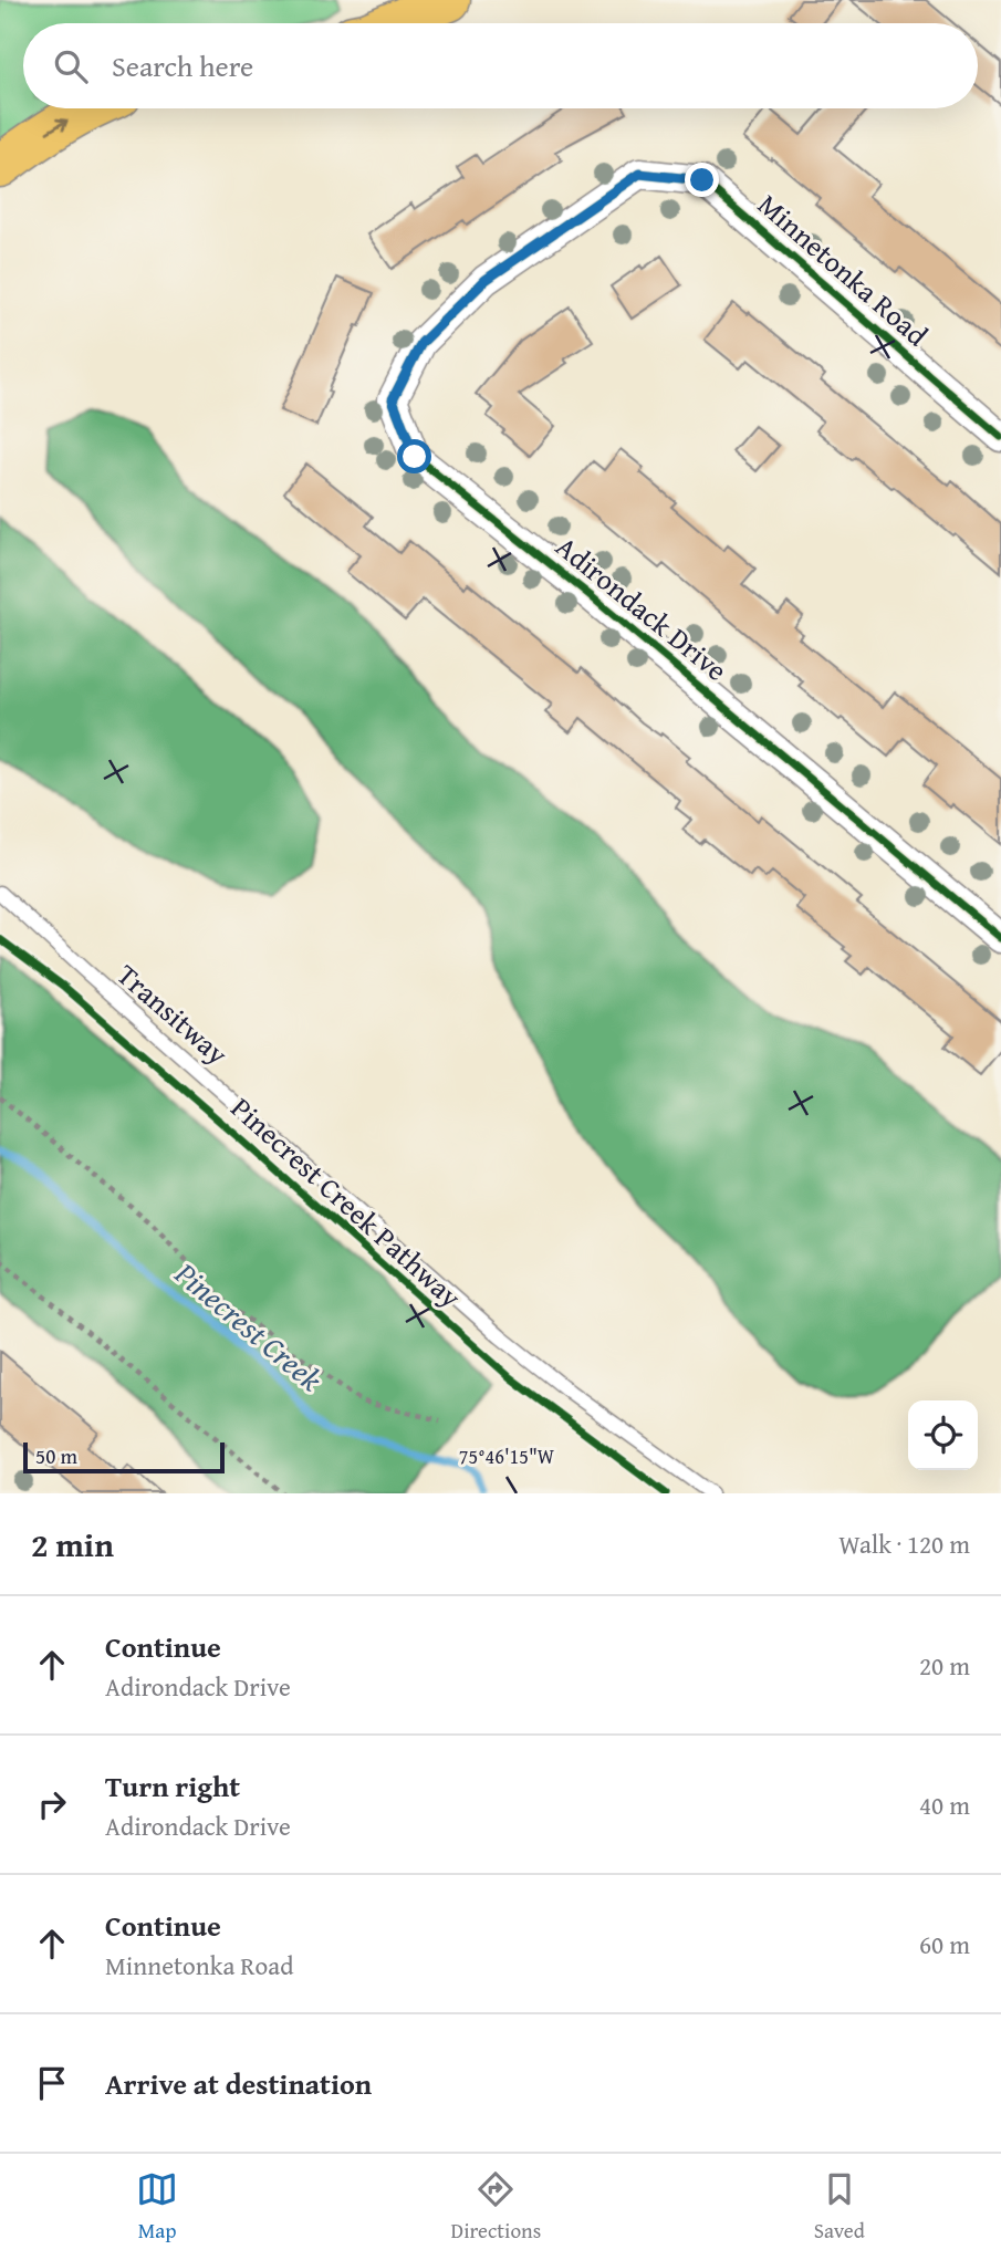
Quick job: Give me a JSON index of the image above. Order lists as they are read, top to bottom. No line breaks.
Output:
{"streets":{"street":["Minnetonka Road","Adirondack Drive"],"lane":["Transitway"],"cycle path":["Pinecrest Creek Pathway"]},"crossings":[["Minnetonka Road","Adirondack Drive"]],"water":["Pinecrest Creek"],"scale_bar":"50 m","page":{"search":"Search here","scale":"50 m","heading":["2 min","Walk · 120 m"],"list":[["Continue","Adirondack Drive","20 m"],["Turn right","Adirondack Drive","40 m"],["Continue","Minnetonka Road","60 m"],"Arrive at destination"],"nav":["Map","Directions","Saved"]},"coordinates":["75°46'15\"W"]}
